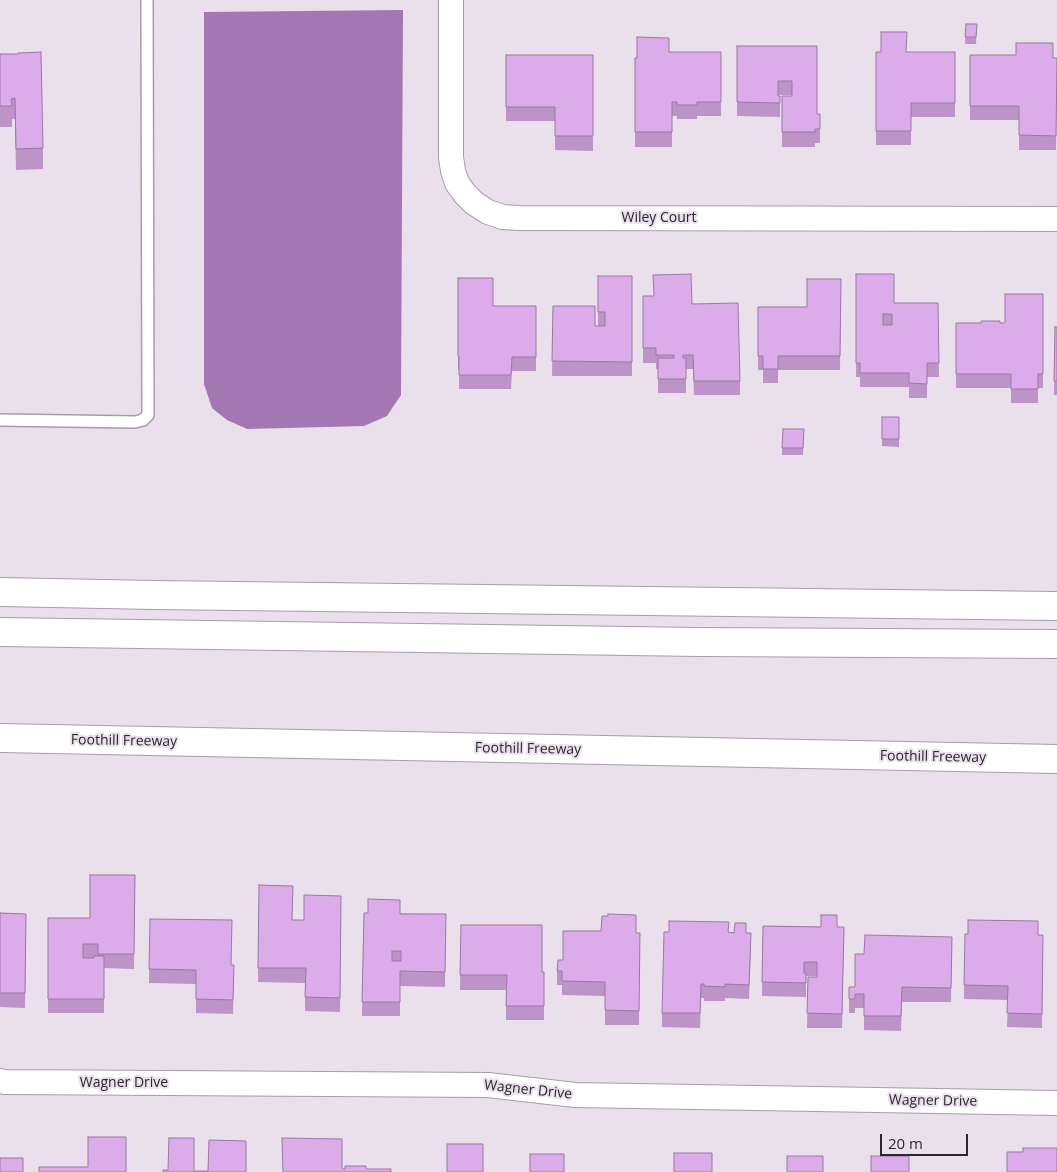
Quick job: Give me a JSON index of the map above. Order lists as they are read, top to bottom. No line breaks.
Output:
{"streets":{"highway":["Foothill Freeway"],"street":["Wiley Court","Wagner Drive"]},"scale_bar":"20 m"}
